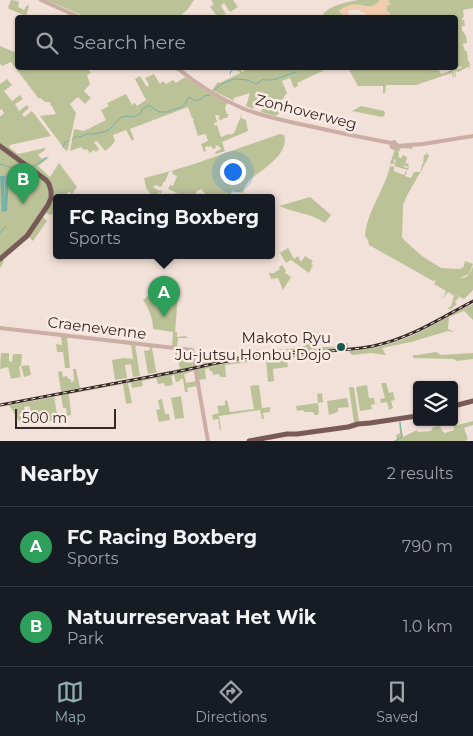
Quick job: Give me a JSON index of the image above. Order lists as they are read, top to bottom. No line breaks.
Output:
{"streets":{"street":["Zonhoverweg","Craenevenne"]},"places":["Makoto Ryu Ju-jutsu Honbu Dojo"],"scale_bar":"500 m","page":{"search":"Search here","pins":["B","A"],"popup":["FC Racing Boxberg","Sports"],"scale":"500 m","heading":["Nearby","2 results"],"list":[{"mark":"A","name":"FC Racing Boxberg","note":"Sports","value":"790 m"},{"mark":"B","name":"Natuurreservaat Het Wik","note":"Park","value":"1.0 km"}],"nav":["Map","Directions","Saved"]}}
